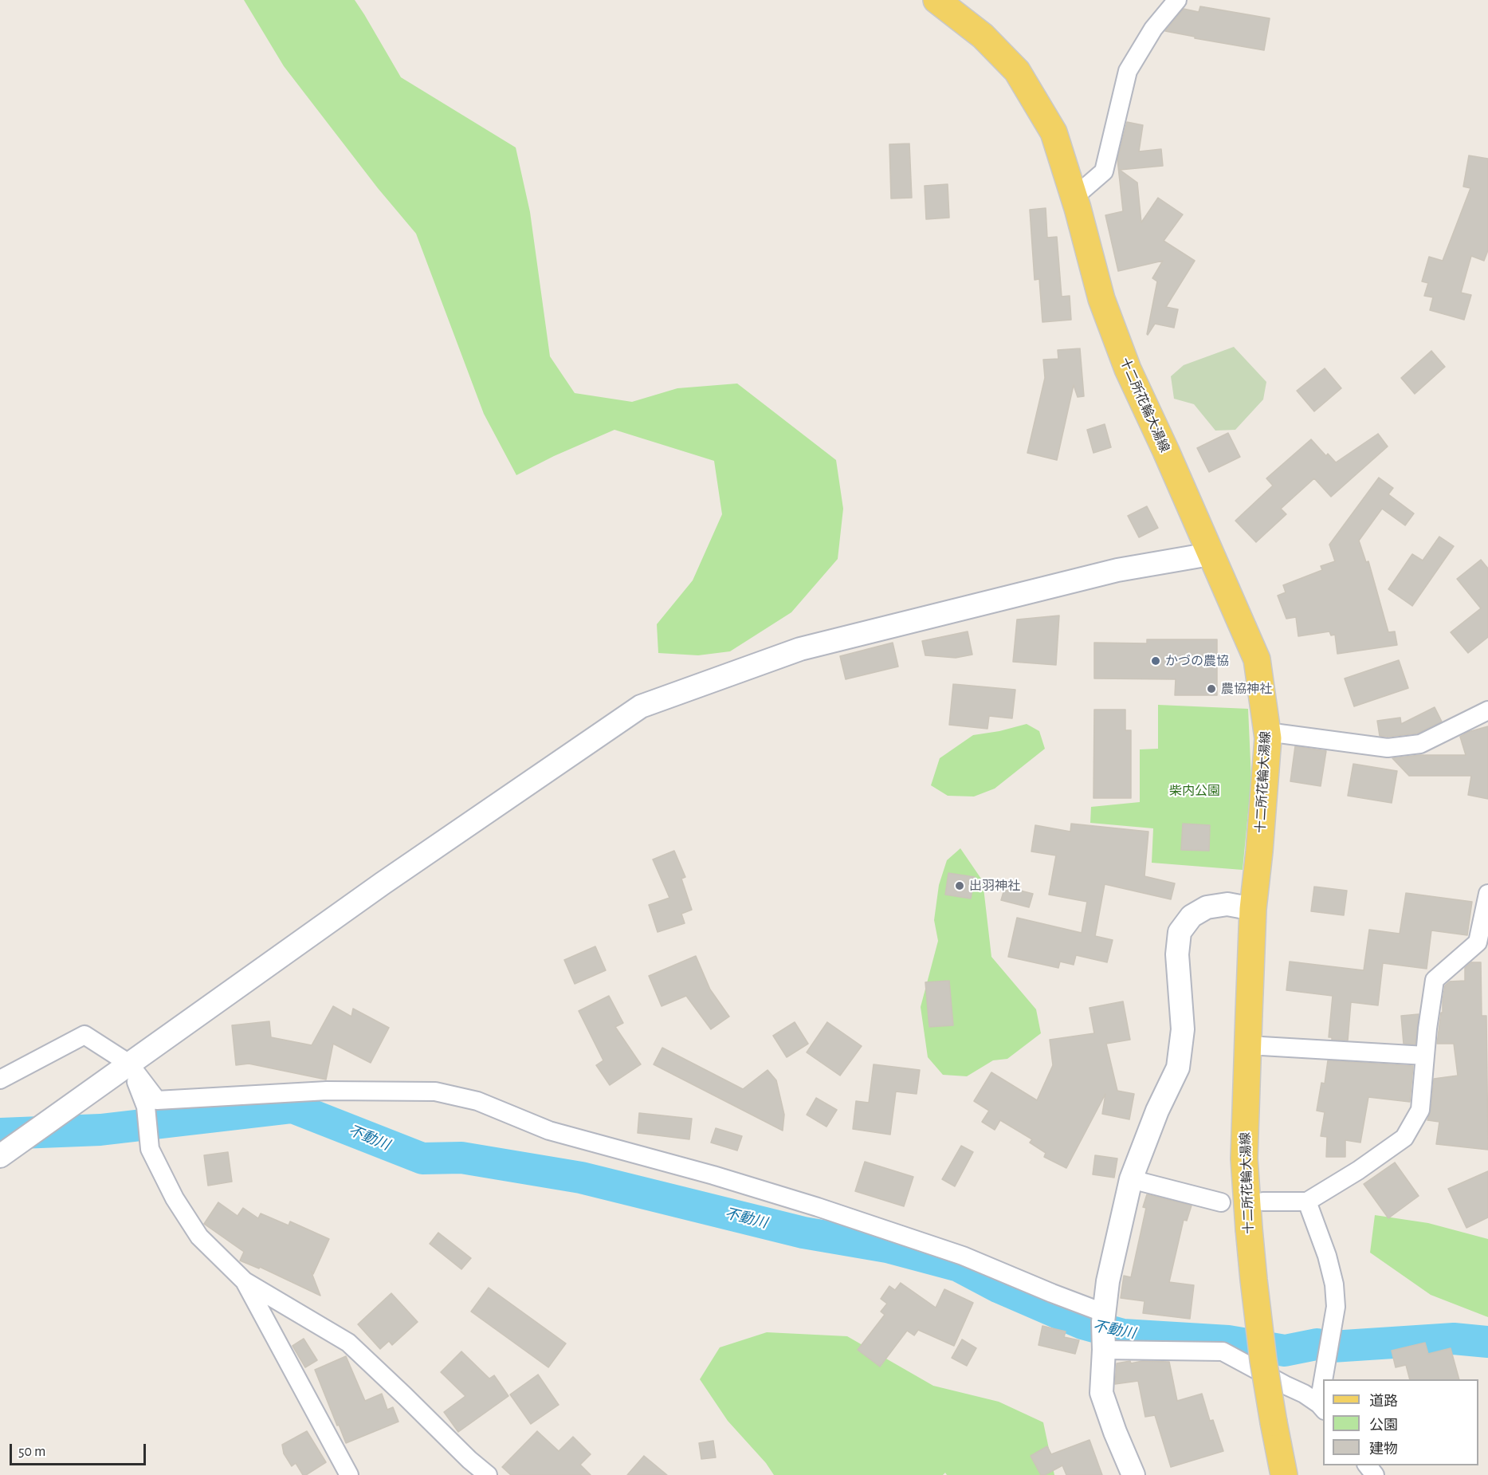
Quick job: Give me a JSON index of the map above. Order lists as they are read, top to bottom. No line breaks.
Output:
{"streets":{"main road":["十二所花輪大湯線"]},"water":["不動川"],"parks":["柴内公園"],"places":["かづの農協","農協神社","出羽神社"],"legend":["道路","公園","建物"],"scale_bar":"50 m"}
